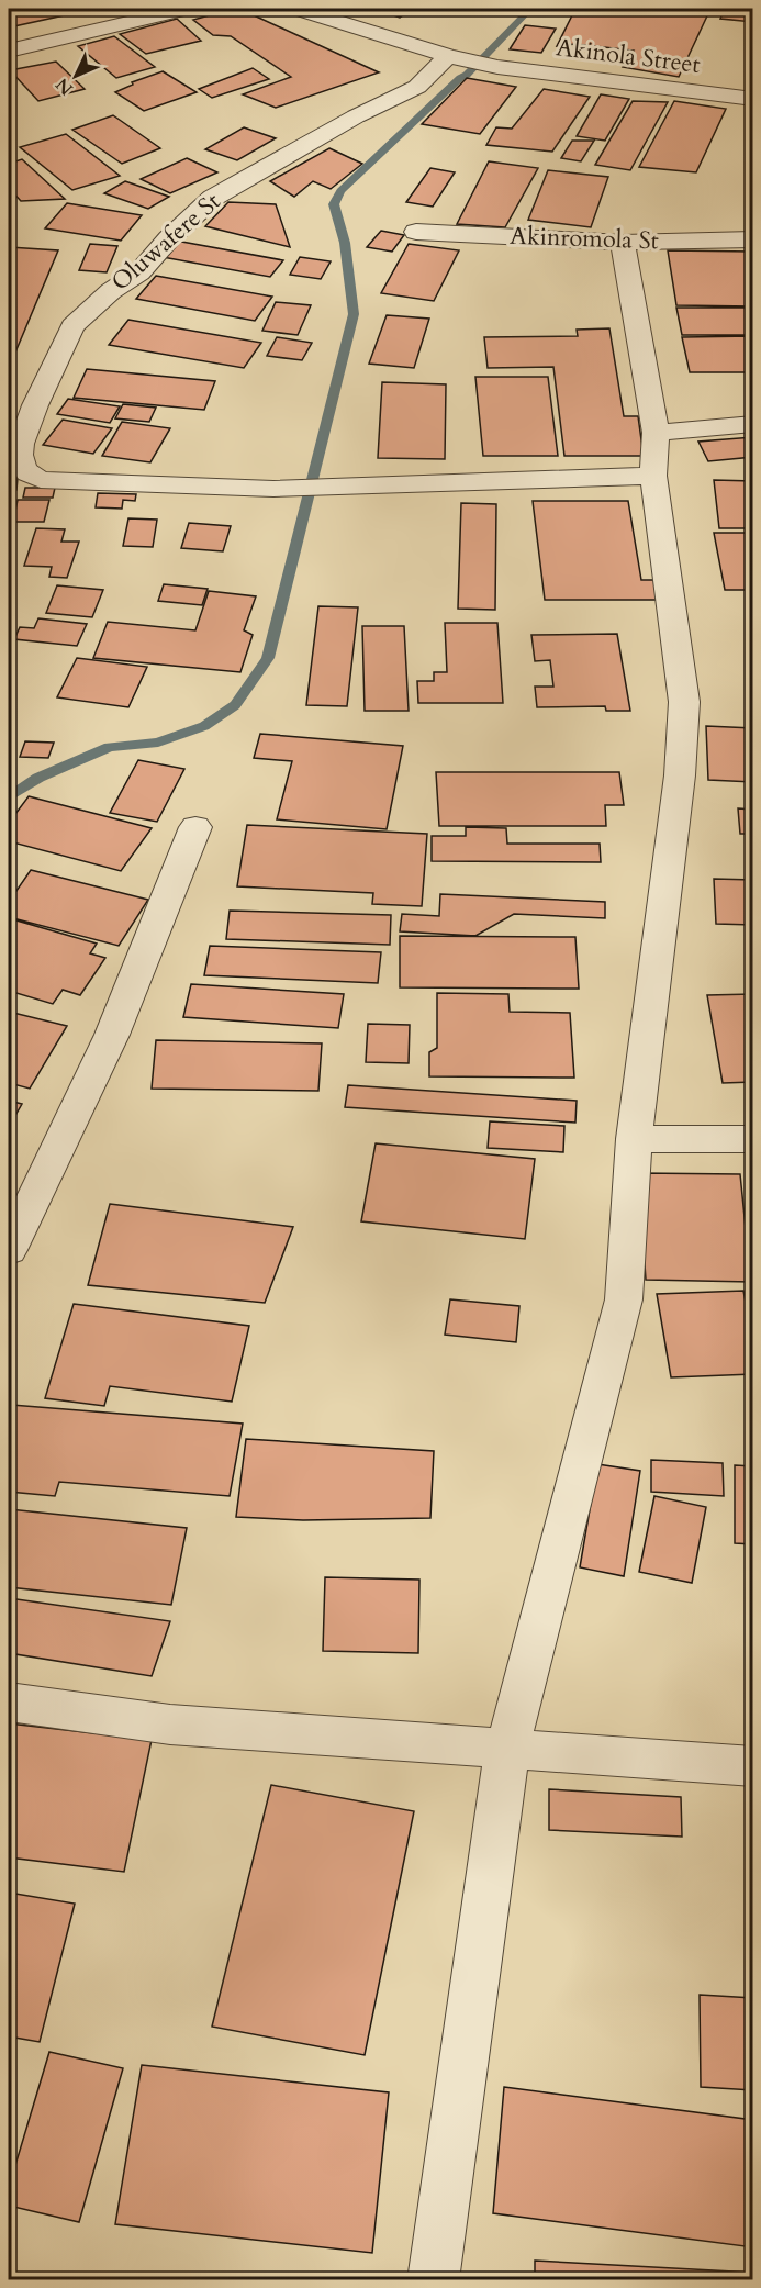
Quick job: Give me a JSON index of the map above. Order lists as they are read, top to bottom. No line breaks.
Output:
{"streets":{"street":["Akinola Street","Akinromola St","Oluwafere St"]},"crossings":[["Akinola Street","Oluwafere St"]],"north":"bottom left"}
